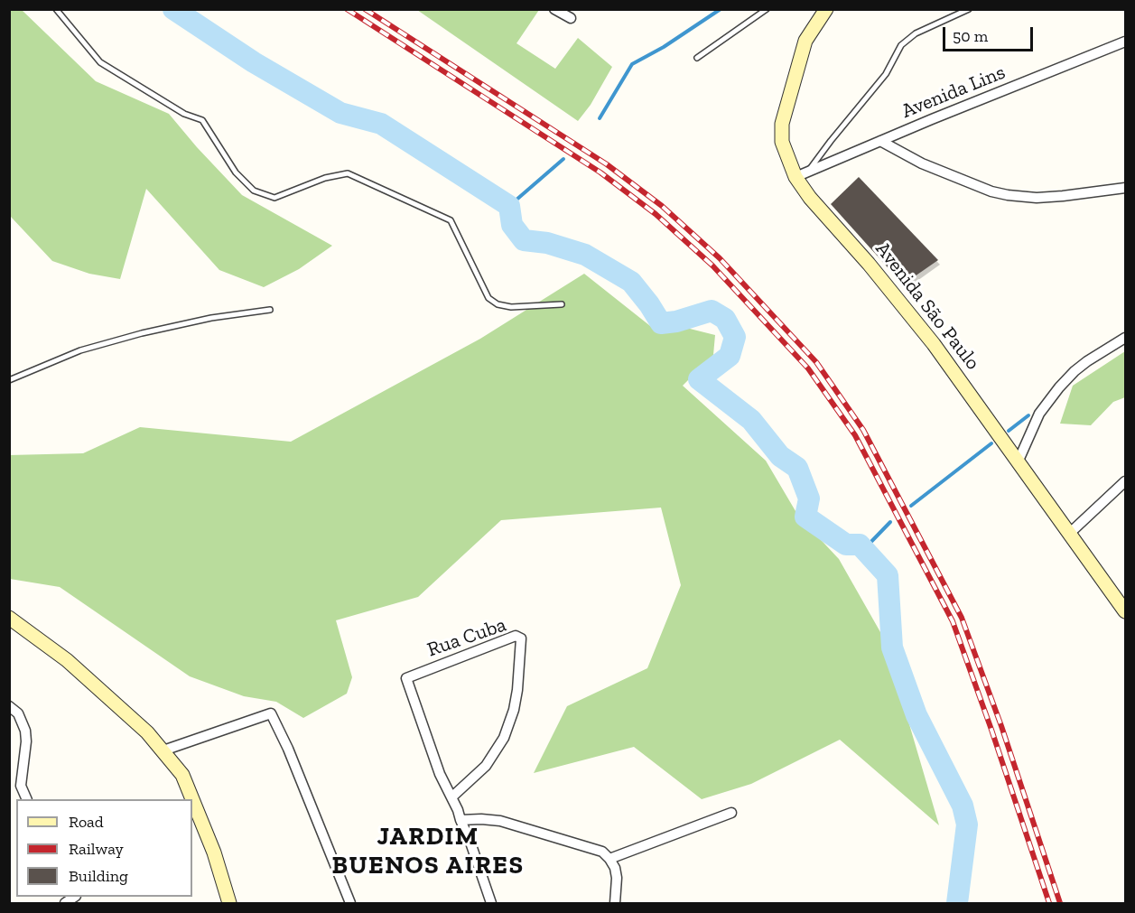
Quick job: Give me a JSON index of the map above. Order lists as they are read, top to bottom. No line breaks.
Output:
{"streets":{"main road":["Avenida São Paulo"],"street":["Avenida Lins","Rua Cuba"]},"crossings":[["Avenida Lins","Avenida São Paulo"]],"districts":["JARDIM BUENOS AIRES"],"legend":["Road","Railway","Building"],"scale_bar":"50 m"}
